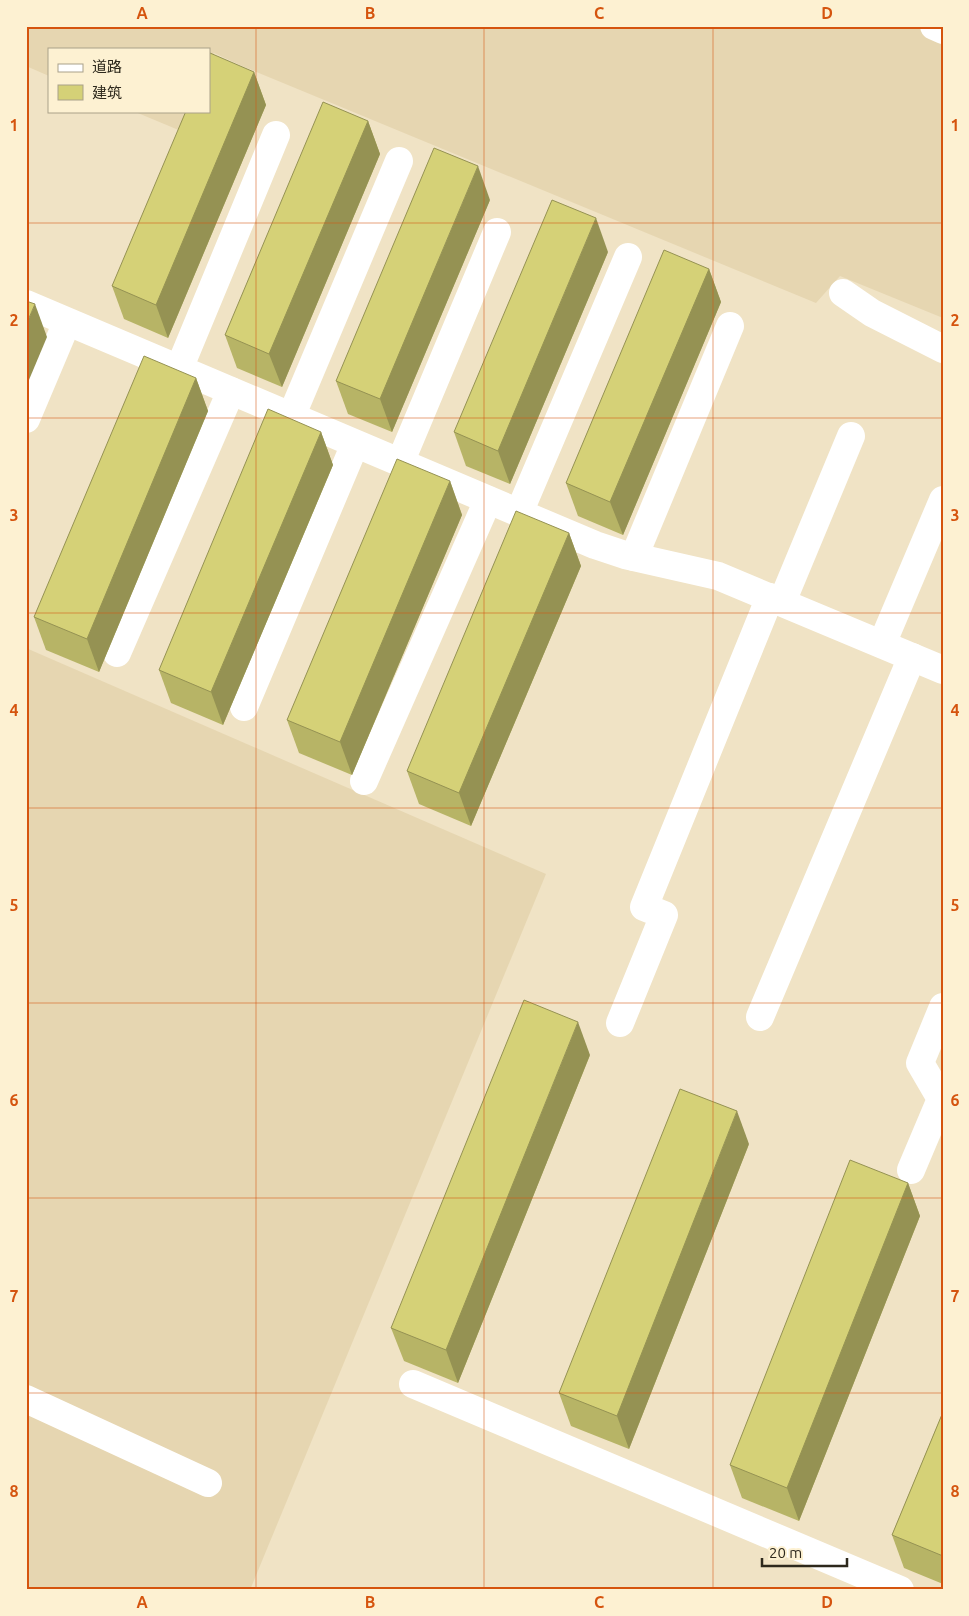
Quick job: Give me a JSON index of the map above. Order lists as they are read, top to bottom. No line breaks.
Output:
{"legend":["道路","建筑"],"scale_bar":"20 m","grid":{"columns":["A","B","C","D"],"rows":["1","2","3","4","5","6","7","8"]}}
